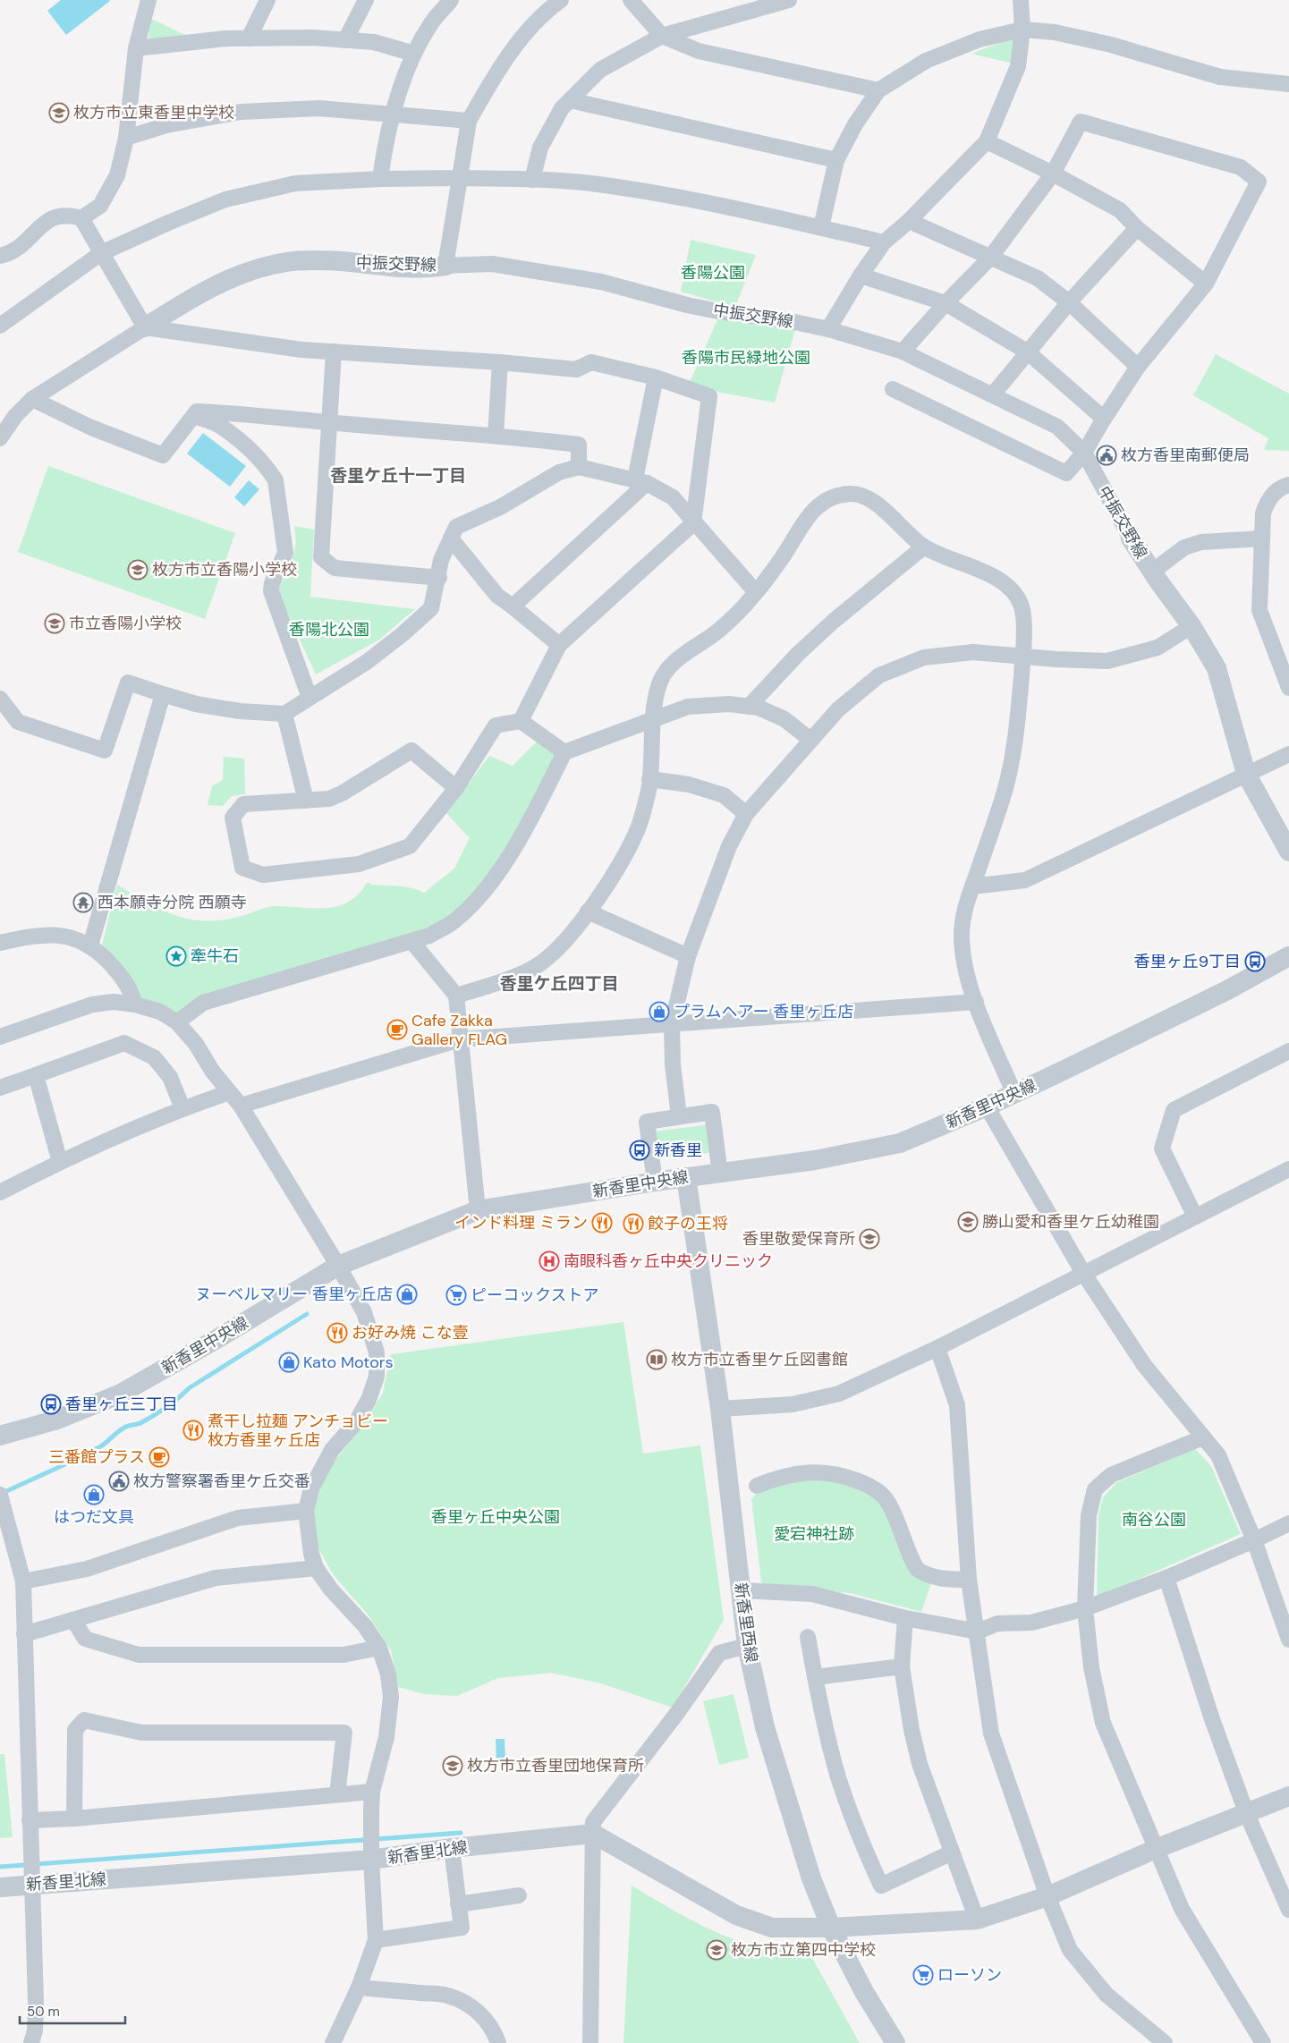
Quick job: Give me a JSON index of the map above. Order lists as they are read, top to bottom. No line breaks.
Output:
{"streets":{"street":["中振交野線","新香里中央線","新香里西線","新香里北線"]},"crossings":[["新香里中央線","新香里西線"]],"districts":["香里ケ丘十一丁目","香里ケ丘四丁目"],"parks":["香陽公園","香陽市民緑地公園","香陽北公園","香里ヶ丘中央公園","南谷公園","愛宕神社跡"],"places":{"school or university":["枚方市立東香里中学校","枚方市立香陽小学校","市立香陽小学校","勝山愛和香里ケ丘幼稚園","香里敬愛保育所","枚方市立香里団地保育所","枚方市立第四中学校"],"public building":["枚方香里南郵便局","枚方警察署香里ケ丘交番"],"temple":["西本願寺分院 西願寺"],"place":["牽牛石"],"bus stop":["香里ヶ丘9丁目","新香里","香里ヶ丘三丁目"],"shop":["プラムヘアー 香里ヶ丘店","ヌーベルマリー 香里ヶ丘店","Kato Motors","はつだ文具"],"cafe":["Cafe Zakka Gallery FLAG","三番館プラス"],"restaurant":["インド料理 ミラン","餃子の王将","お好み焼 こな壹","煮干し拉麺 アンチョビー 枚方香里ヶ丘店"],"hospital":["南眼科香ヶ丘中央クリニック"],"supermarket":["ピーコックストア","ローソン"],"library":["枚方市立香里ケ丘図書館"]},"scale_bar":"50 m"}
